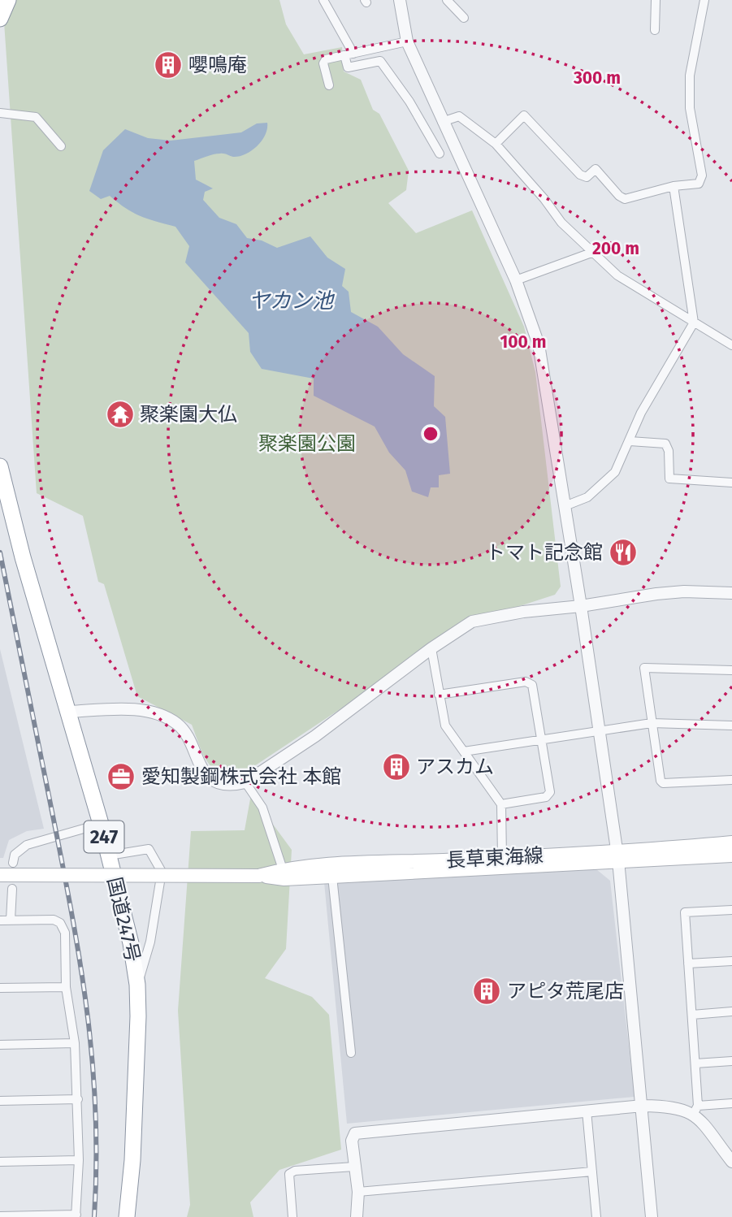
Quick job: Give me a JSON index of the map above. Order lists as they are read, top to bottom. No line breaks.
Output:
{"streets":{"highway":["247","国道247号"],"main road":["長草東海線"]},"water":["ヤカン池"],"parks":["聚楽園公園"],"places":{"building":["嚶鳴庵","アスカム","アピタ荒尾店"],"temple":["聚楽園大仏"],"restaurant":["トマト記念館"],"office":["愛知製鋼株式会社 本館"]},"rings":["300 m","200 m","100 m"]}
